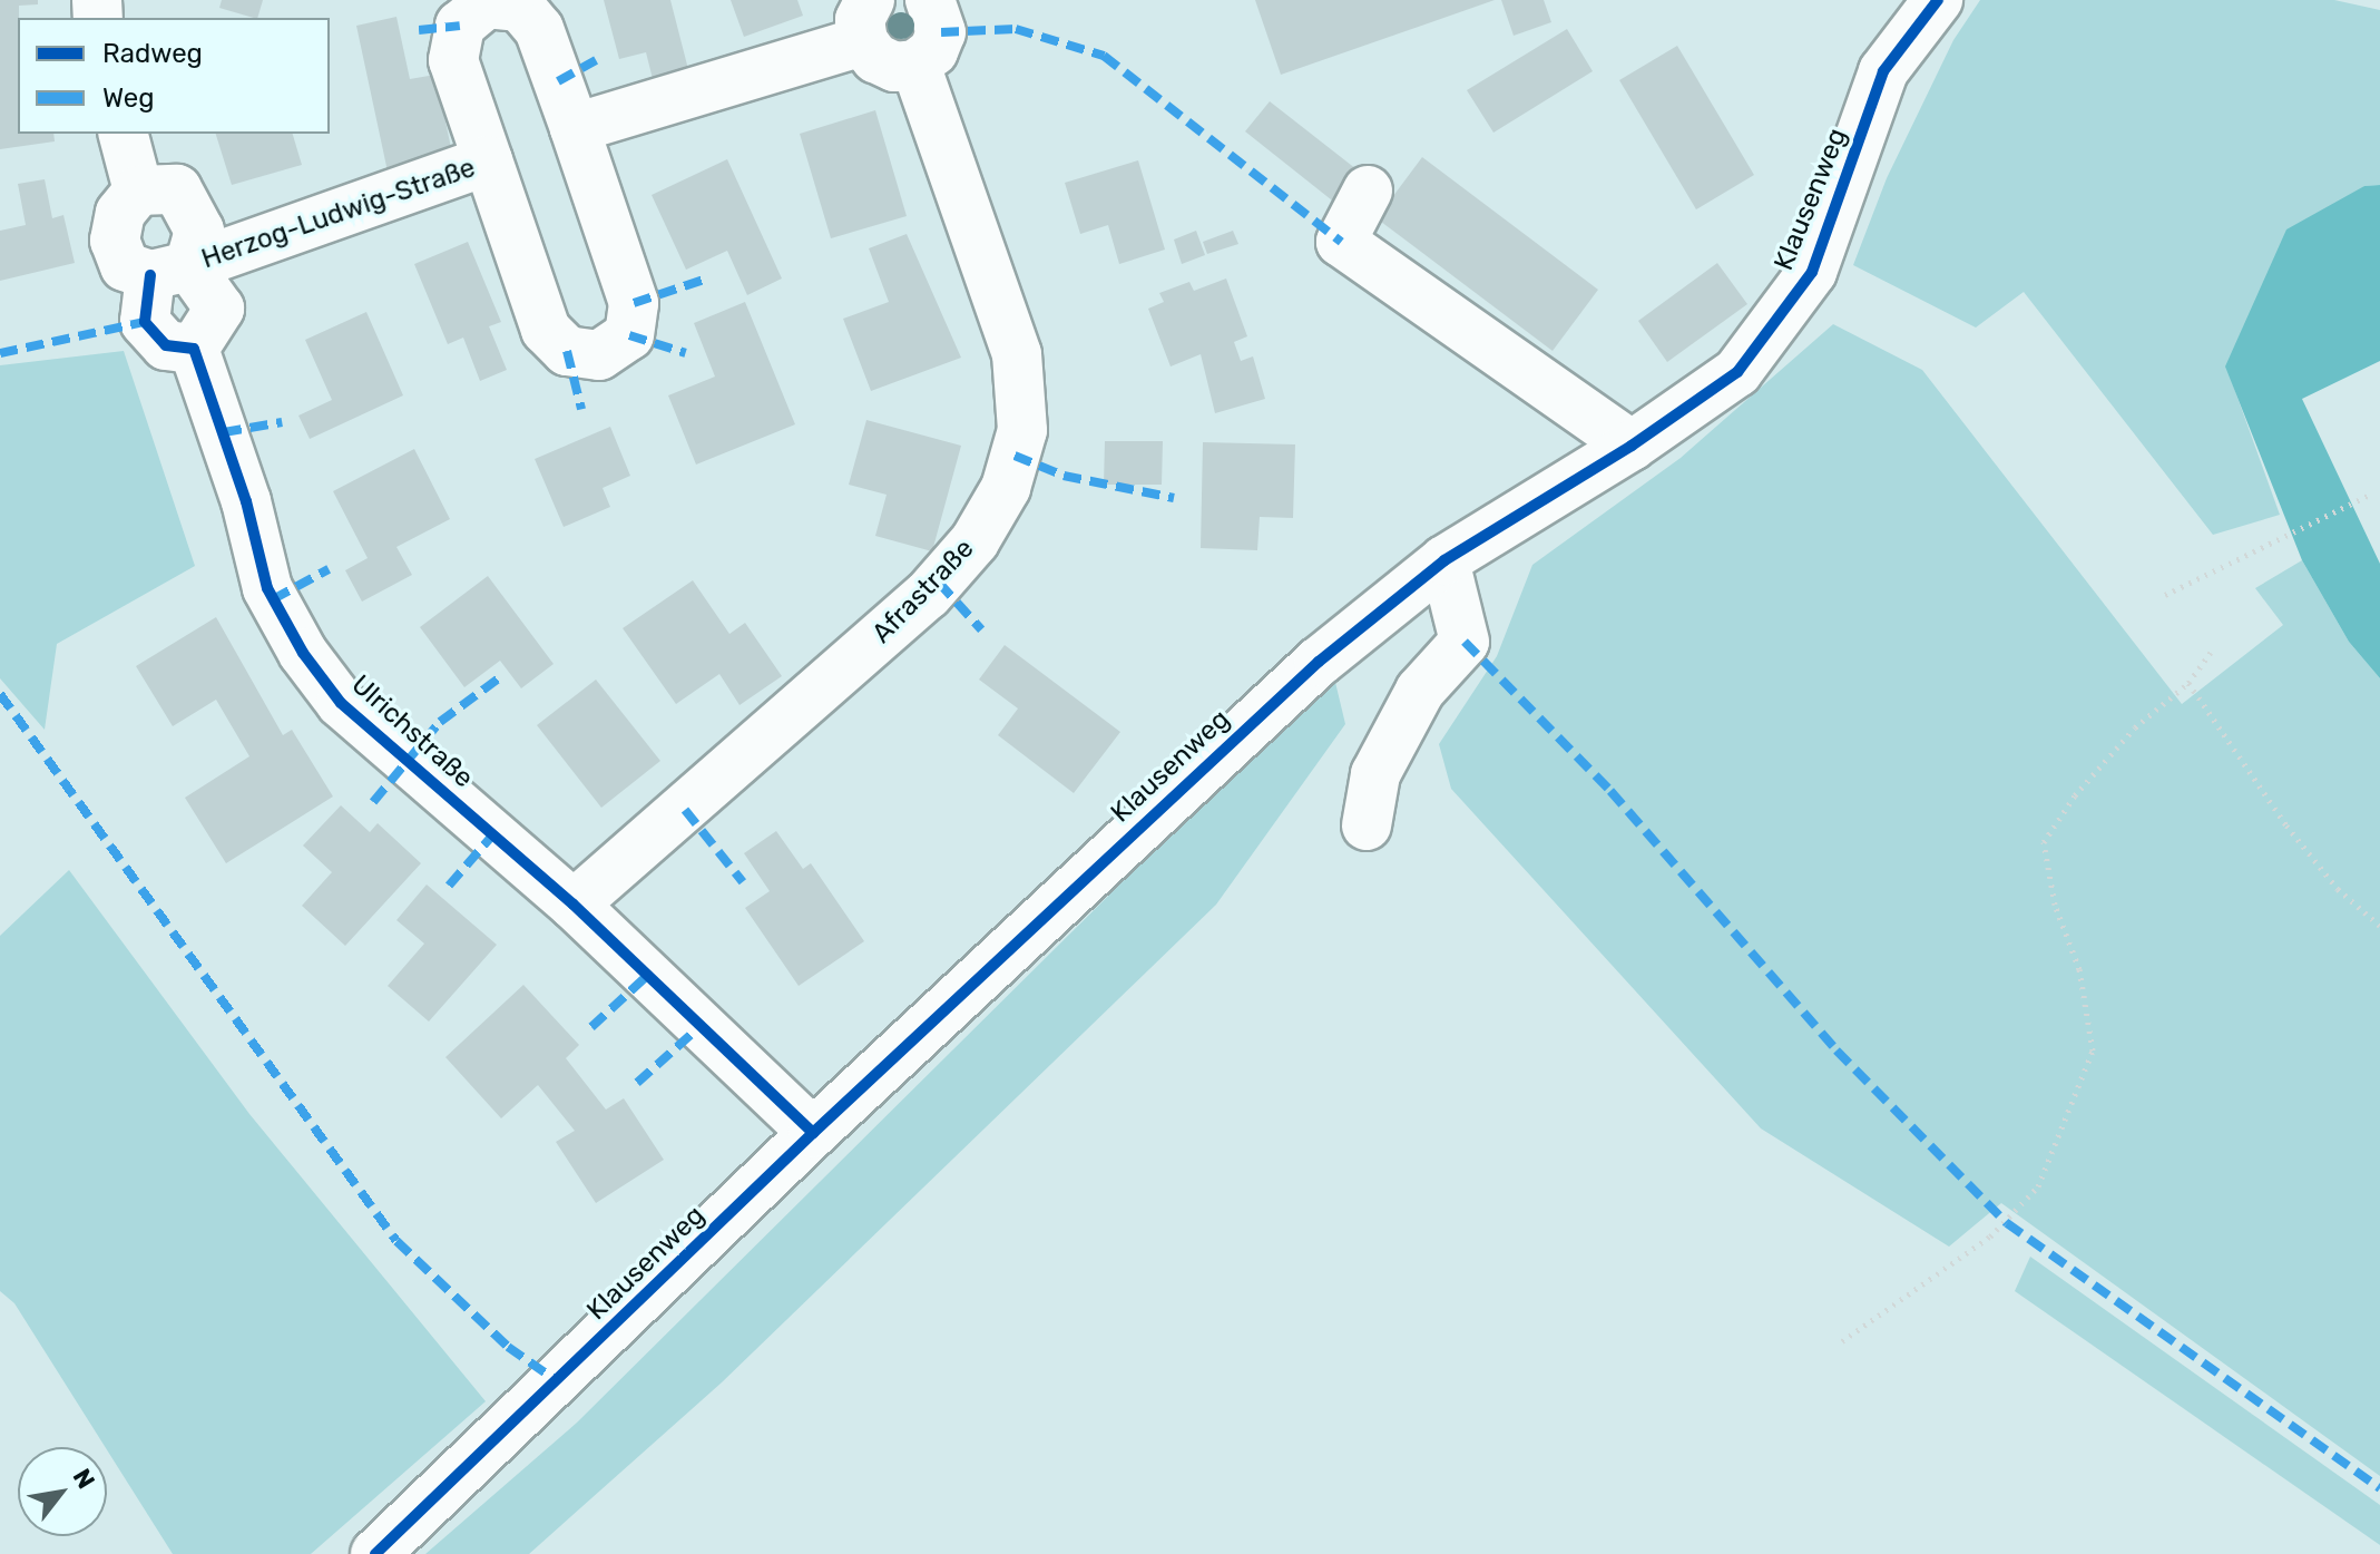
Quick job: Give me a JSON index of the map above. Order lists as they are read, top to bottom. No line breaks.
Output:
{"streets":{"street":["Klausenweg","Herzog-Ludwig-Straße","Afrastraße","Ulrichstraße"]},"crossings":[["Klausenweg","Ulrichstraße"],["Herzog-Ludwig-Straße","Ulrichstraße"],["Afrastraße","Ulrichstraße"]],"legend":["Radweg","Weg"],"north":"top right"}
